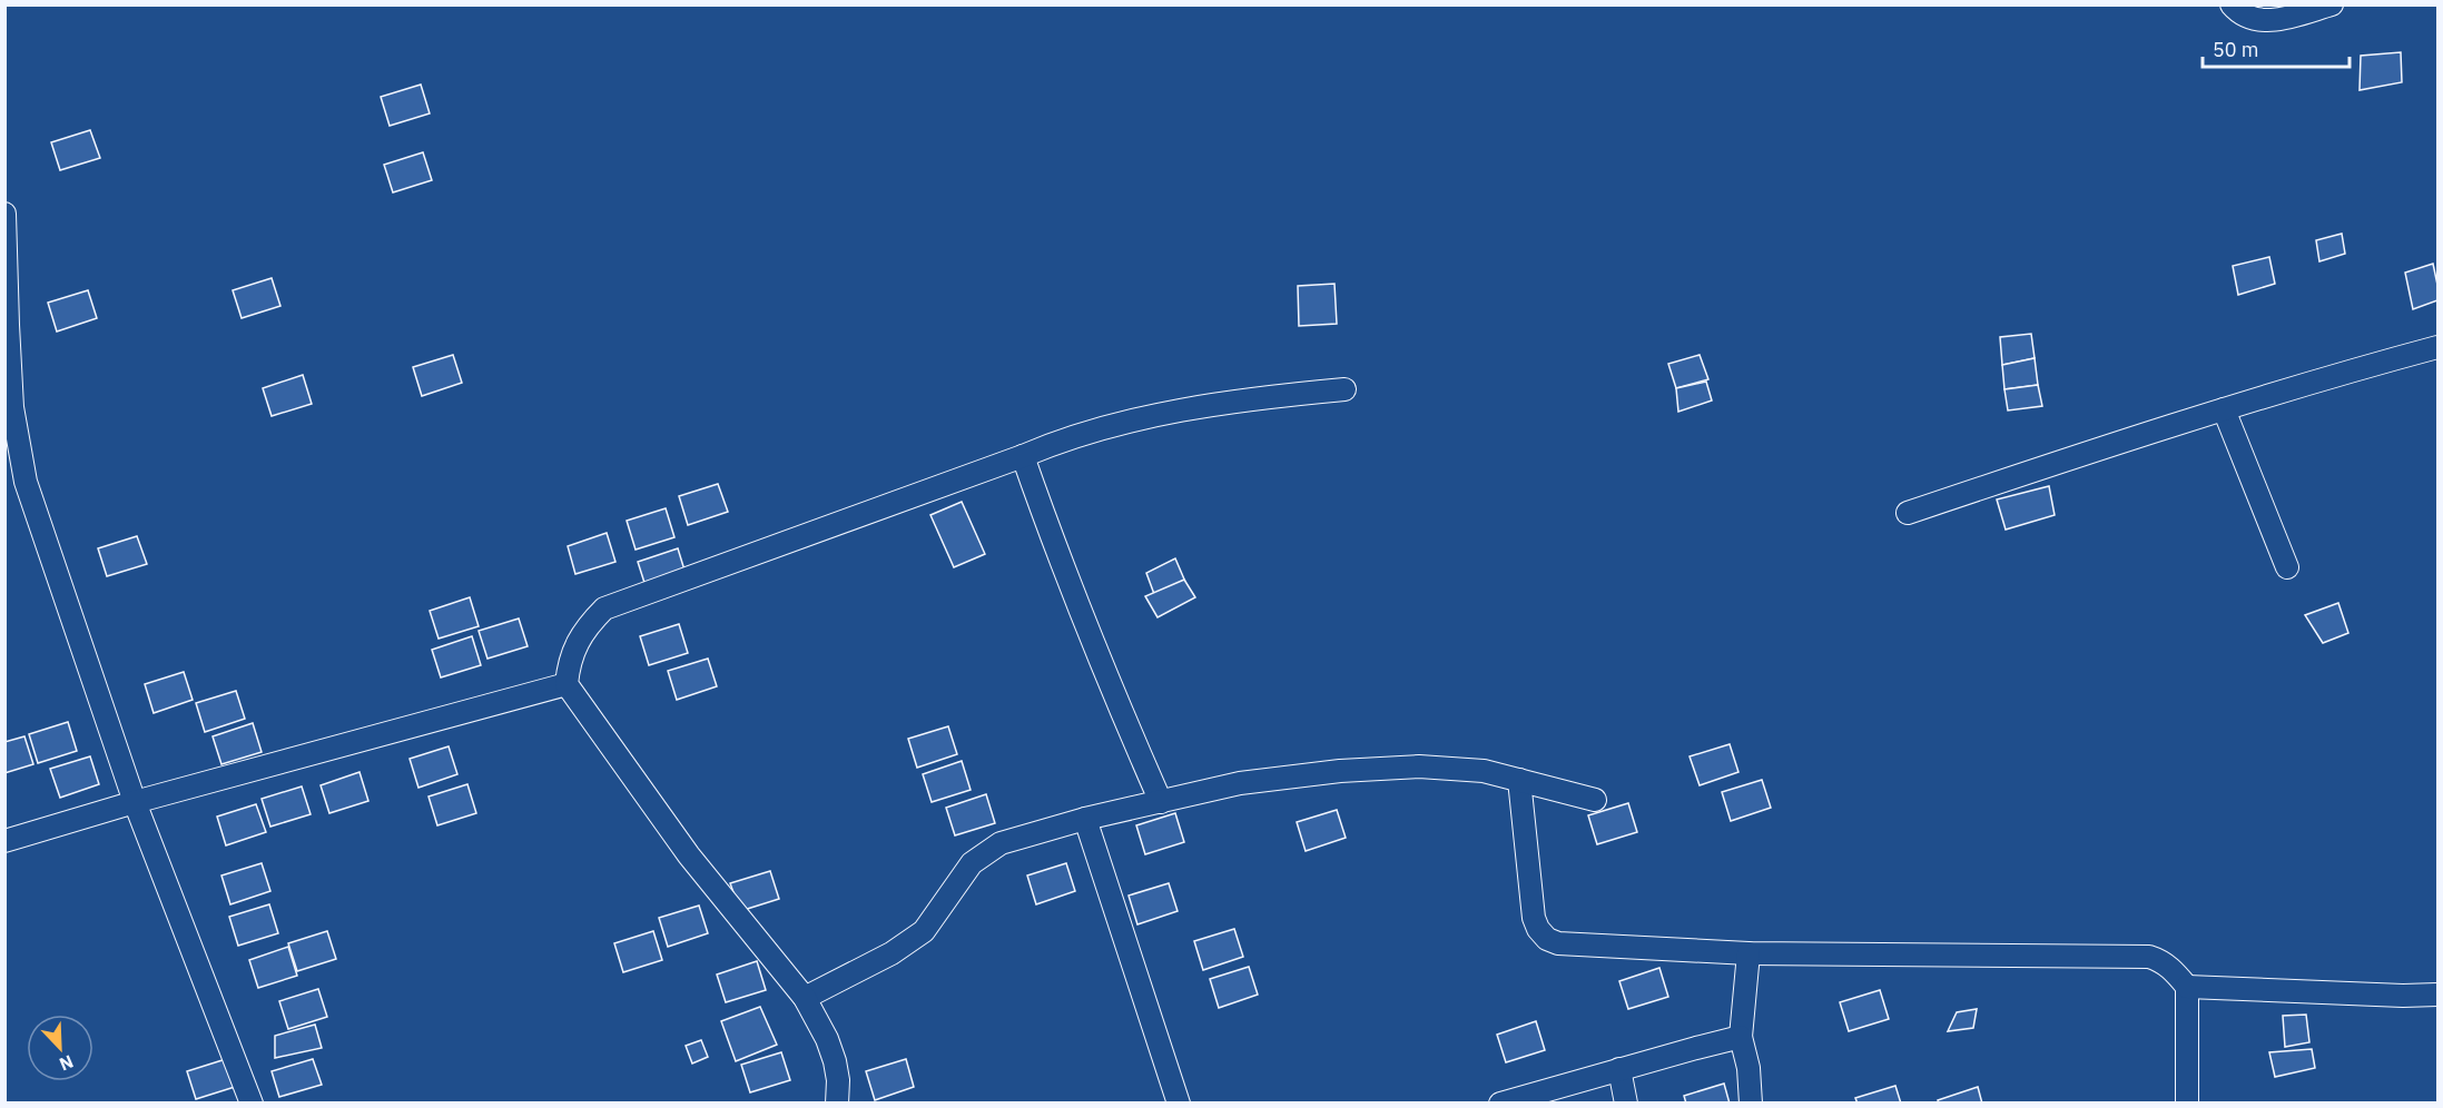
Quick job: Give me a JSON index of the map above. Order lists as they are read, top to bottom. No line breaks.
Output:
{"scale_bar":"50 m","north":"bottom right"}
